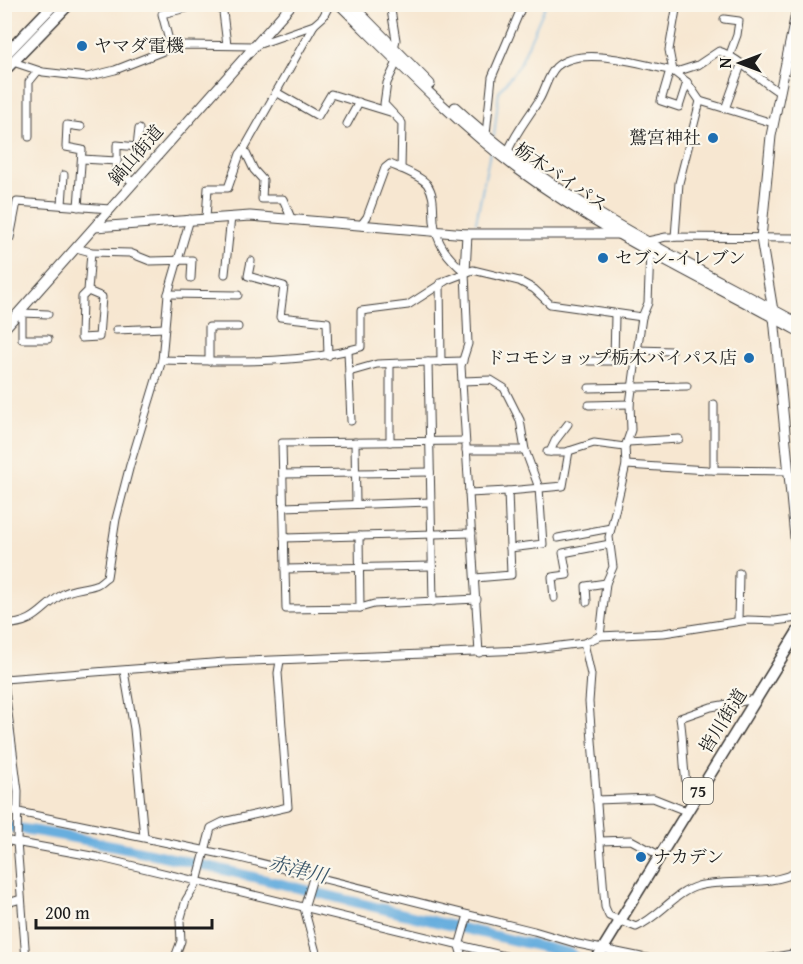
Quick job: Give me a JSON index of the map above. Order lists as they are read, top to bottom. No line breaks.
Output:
{"streets":{"main road":["皆川街道","75"],"street":["鍋山街道","栃木バイパス"]},"water":["赤津川"],"places":["ヤマダ電機","鷲宮神社","セブン-イレブン","ドコモショップ栃木バイパス店","ナカデン"],"scale_bar":"200 m","north":"left"}
